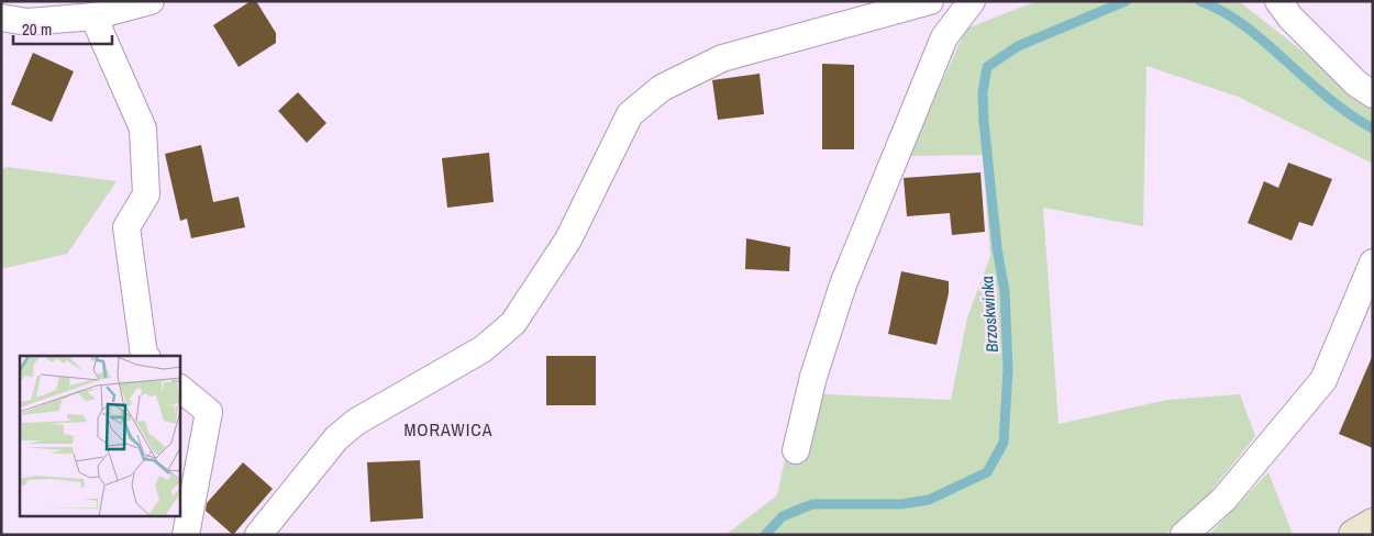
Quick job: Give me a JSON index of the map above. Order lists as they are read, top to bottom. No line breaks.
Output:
{"districts":["MORAWICA"],"water":["Brzoskwinka"],"scale_bar":"20 m"}
